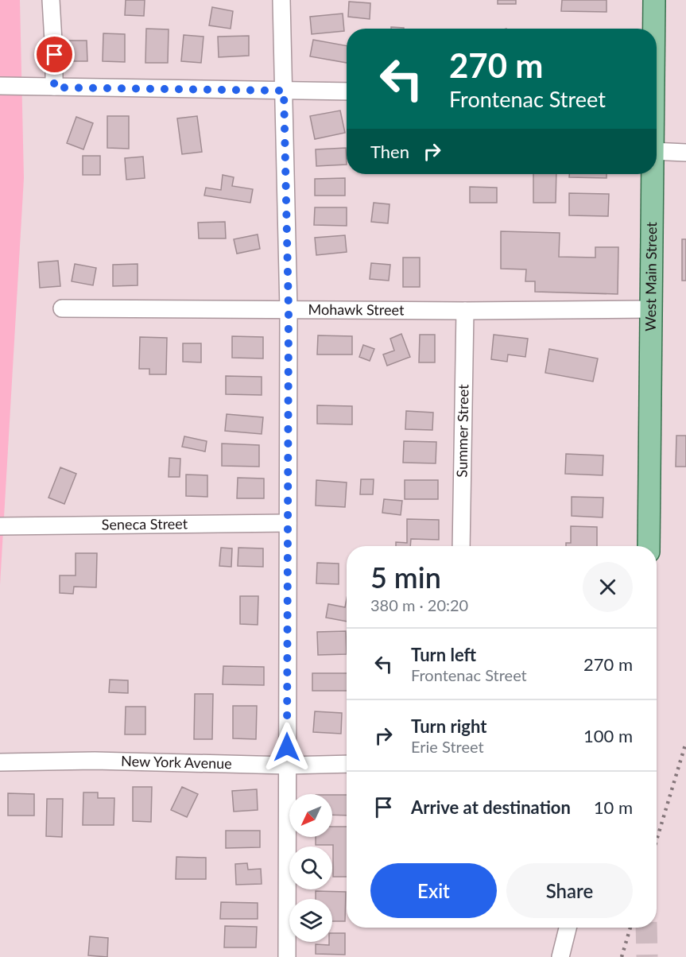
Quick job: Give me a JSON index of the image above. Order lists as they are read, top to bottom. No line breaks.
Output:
{"streets":{"main road":["West Main Street"],"street":["Mohawk Street","Summer Street","Seneca Street","New York Avenue"]},"crossings":[["West Main Street","Mohawk Street"],["Mohawk Street","Summer Street"]],"north":"bottom left","page":{"turn":["270 m","Frontenac Street"],"then":"Then","heading":["5 min","380 m · 20:20"],"list":[{"name":"Turn left","note":"Frontenac Street","value":"270 m"},{"name":"Turn right","note":"Erie Street","value":"100 m"},{"name":"Arrive at destination","value":"10 m"}],"buttons":["Exit","Share"]}}
